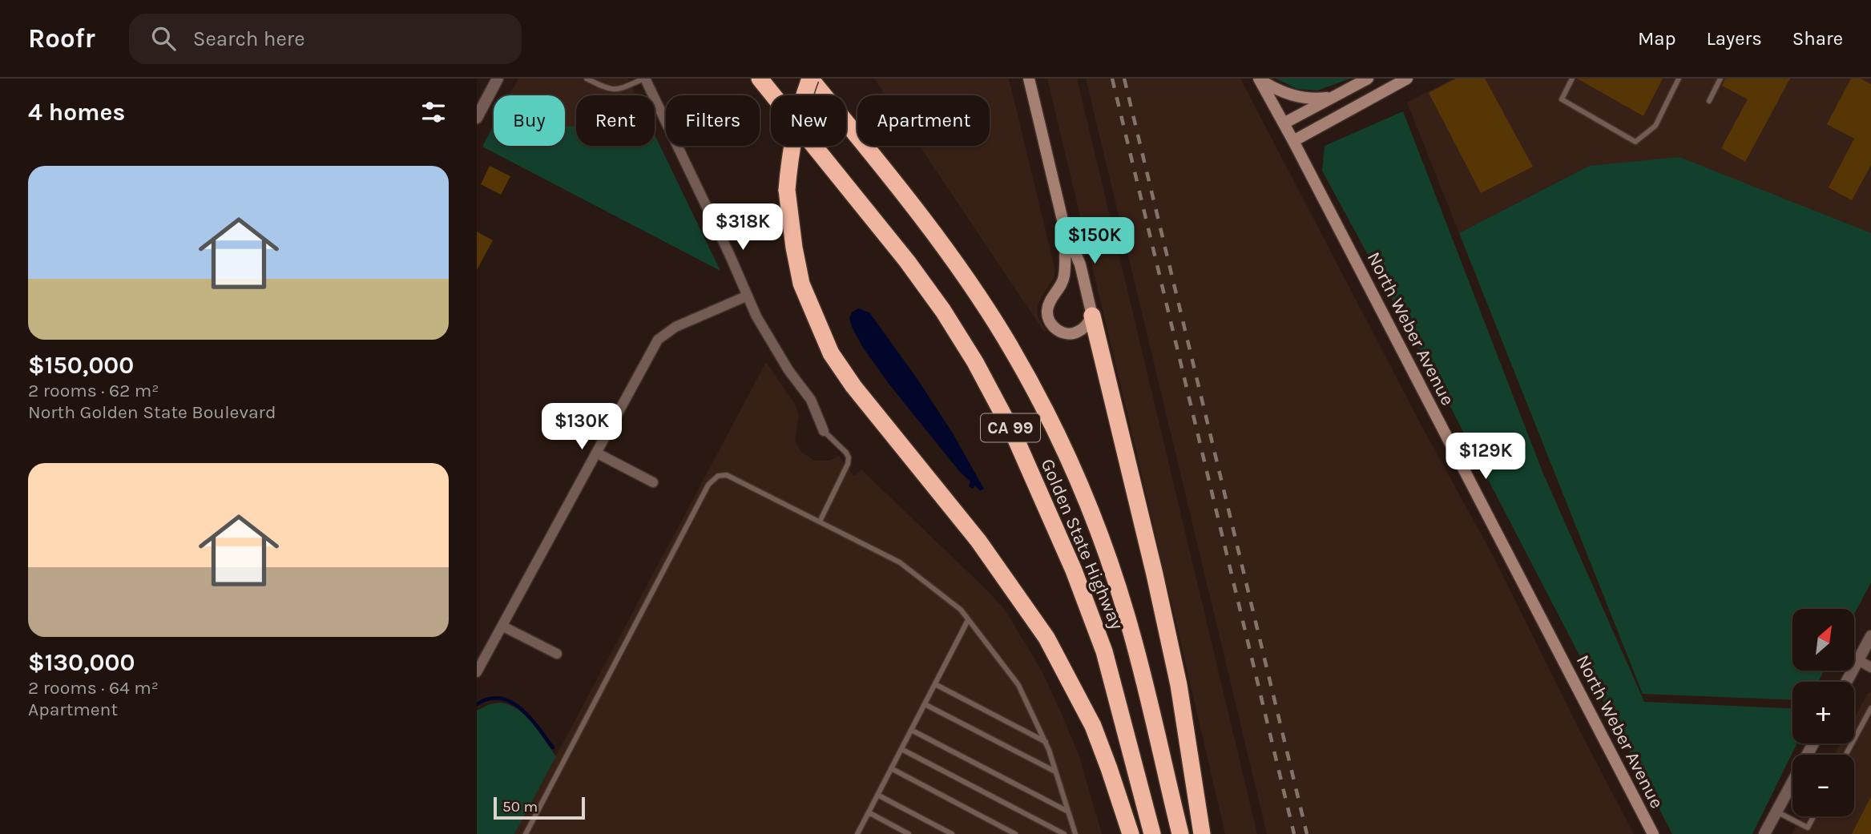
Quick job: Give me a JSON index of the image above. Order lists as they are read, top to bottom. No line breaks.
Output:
{"streets":{"highway":["CA 99","Golden State Highway"],"main road":["North Weber Avenue"]},"scale_bar":"50 m","north":"top right","page":{"header":"Roofr","search":"Search here","nav":["Map","Layers","Share"],"heading":"4 homes","chip":["Buy","Rent","Filters","New","Apartment"],"list":[{"name":"$150,000","note":"2 rooms · 62 m² · North Golden State Boulevard"},{"name":"$130,000","note":"2 rooms · 64 m² · Apartment"}],"price":["$318K","$150K","$130K","$129K"],"map_buttons":["+","−"],"scale":"50 m"}}
